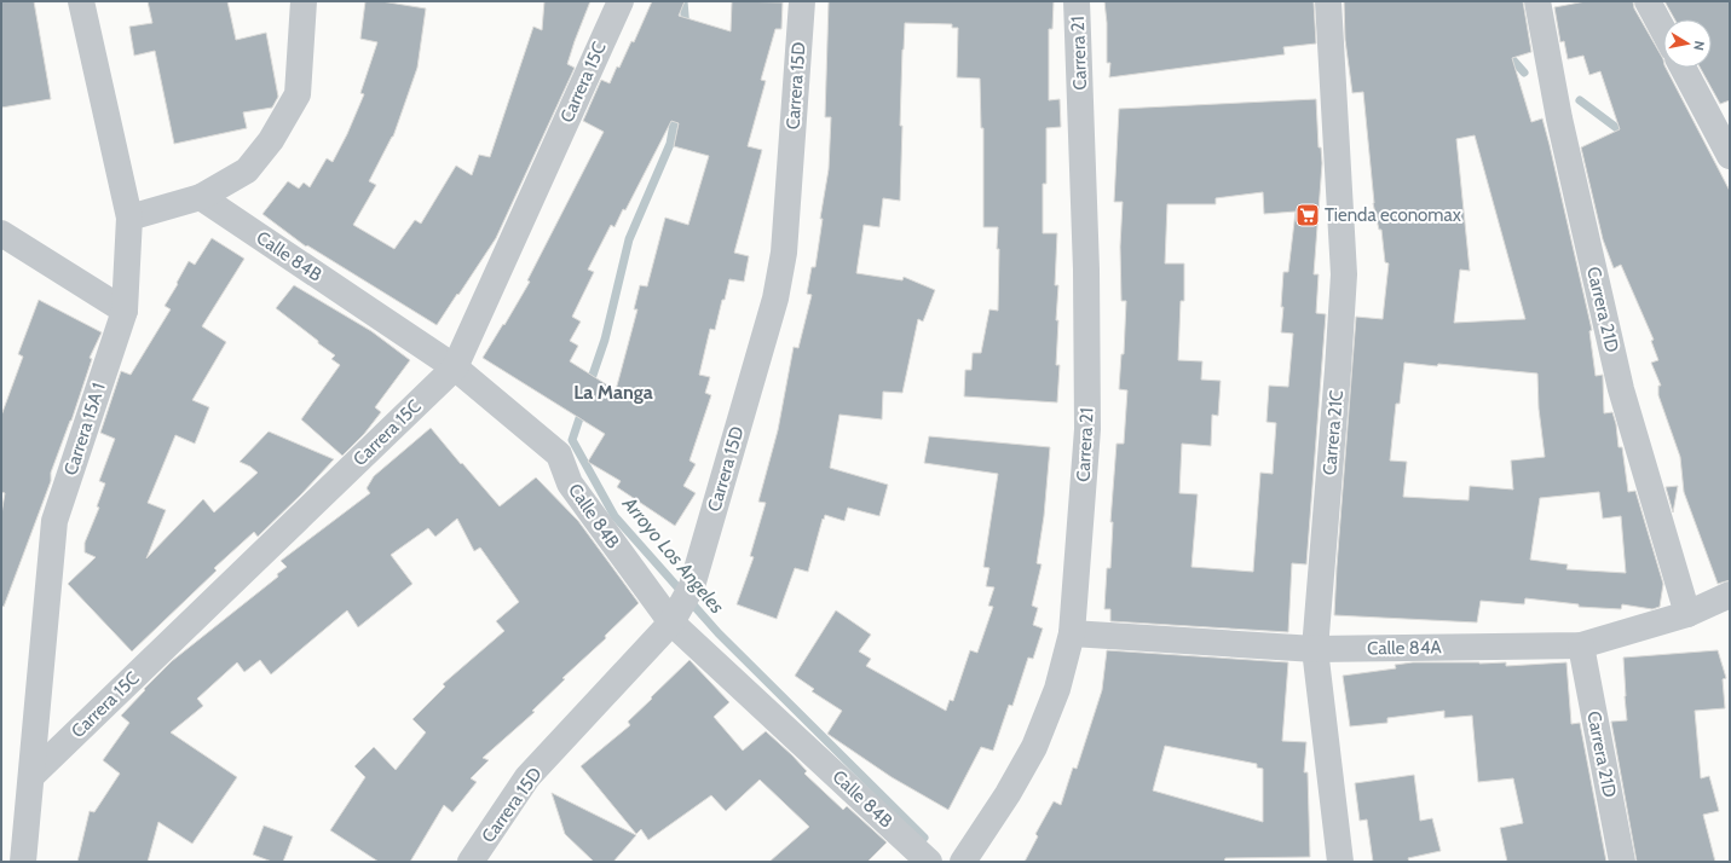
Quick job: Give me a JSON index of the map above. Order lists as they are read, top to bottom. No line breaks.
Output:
{"streets":{"street":["Carrera 21","Carrera 15C","Carrera 15D","Calle 84B","Carrera 21D","Carrera 15A 1","Carrera 21C","Calle 84A"]},"crossings":[["Carrera 21","Calle 84A"],["Carrera 15C","Calle 84B"],["Carrera 15C","Carrera 15A 1"],["Carrera 15D","Calle 84B"],["Carrera 21D","Calle 84A"],["Carrera 21C","Calle 84A"]],"districts":["La Manga"],"water":["Arroyo Los Angeles"],"places":{"supermarket":["Tienda economax"]},"north":"right"}
